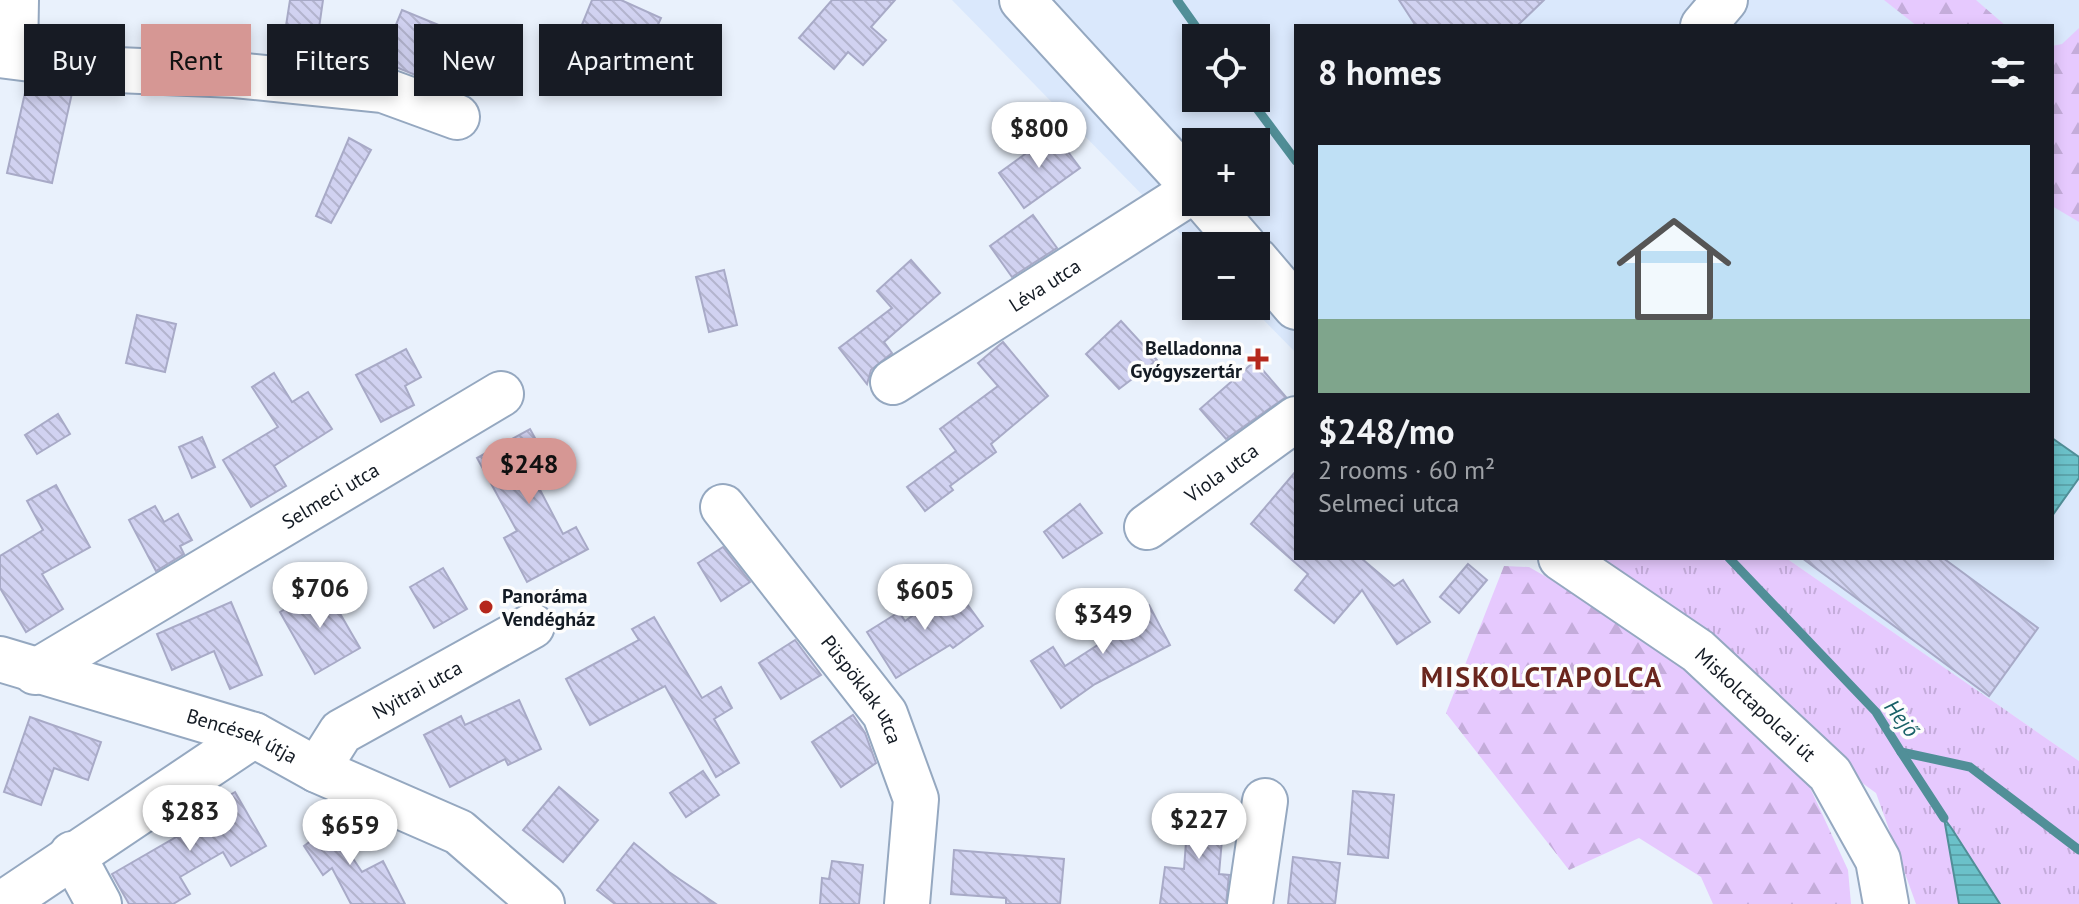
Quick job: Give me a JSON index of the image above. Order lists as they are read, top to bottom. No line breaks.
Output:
{"streets":{"street":["Léva utca","Viola utca","Selmeci utca","Nyitrai utca","Püspöklak utca","Miskolctapolcai út","Bencések útja"]},"crossings":[["Selmeci utca","Bencések útja"],["Nyitrai utca","Bencések útja"]],"districts":["MISKOLCTAPOLCA"],"water":["Hejő"],"places":{"health":["Belladonna Gyógyszertár"],"other":["Panoráma Vendégház"]},"page":{"map_buttons":["+","−"],"chip":["Buy","Rent","Filters","New","Apartment"],"heading":"8 homes","price":["$800","$248","$706","$605","$349","$283","$227","$659"],"list":[{"name":"$248/mo","note":"2 rooms · 60 m² · Selmeci utca"}]}}
